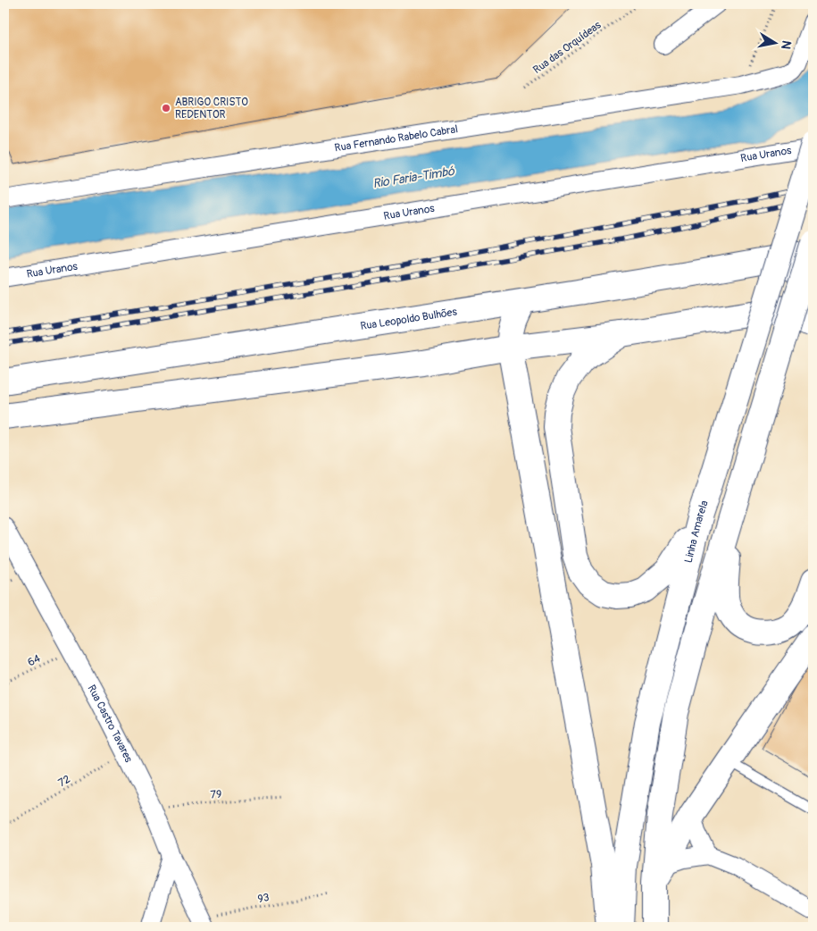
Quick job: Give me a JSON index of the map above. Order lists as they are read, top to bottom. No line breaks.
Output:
{"streets":{"main road":["Rua Leopoldo Bulhões","Linha Amarela"],"street":["Rua Fernando Rabelo Cabral","Rua Uranos","Rua Castro Tavares"],"path":["Rua das Orquídeas","64","72","79","93"]},"crossings":[["Rua Uranos","Linha Amarela"],["64","Rua Castro Tavares"],["Rua Castro Tavares","72"],["Rua Castro Tavares","79"],["Rua Castro Tavares","93"]],"water":["Rio Faria-Timbó"],"places":["ABRIGO CRISTO REDENTOR"],"north":"right"}
